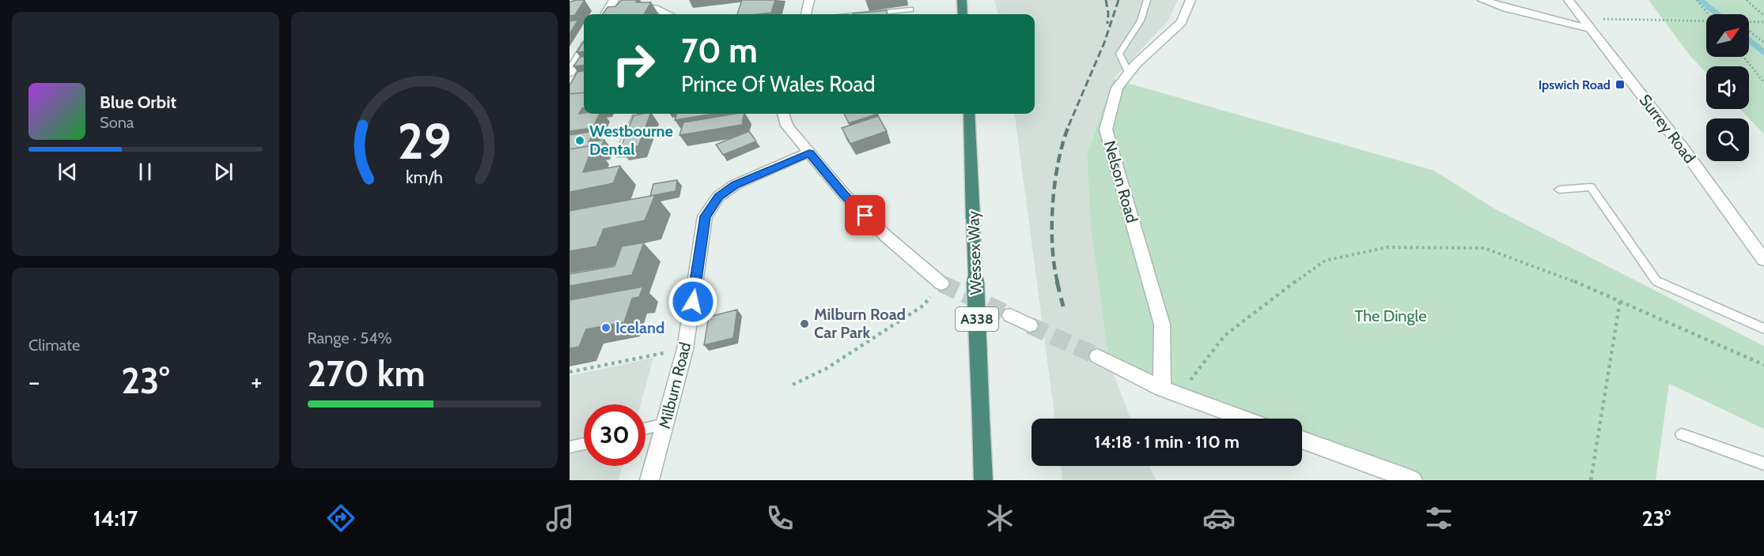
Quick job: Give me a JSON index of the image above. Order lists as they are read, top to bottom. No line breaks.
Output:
{"streets":{"highway":["Wessex Way","A338"],"street":["Surrey Road","Nelson Road","Milburn Road"]},"parks":["The Dingle"],"places":{"transit":["Ipswich Road"],"other":["Westbourne Dental","Milburn Road Car Park","Iceland"]},"north":"top right","page":{"turn":["70 m","Prince Of Wales Road"],"song":["Blue Orbit","Sona"],"tile":["Climate",["Range · 54%","270 km"]],"heat":["−","23°","+"],"limit":"30","trip":"14:18 · 1 min · 110 m","tabs":["14:17","23°"],"gauge":["29","km/h"]}}
